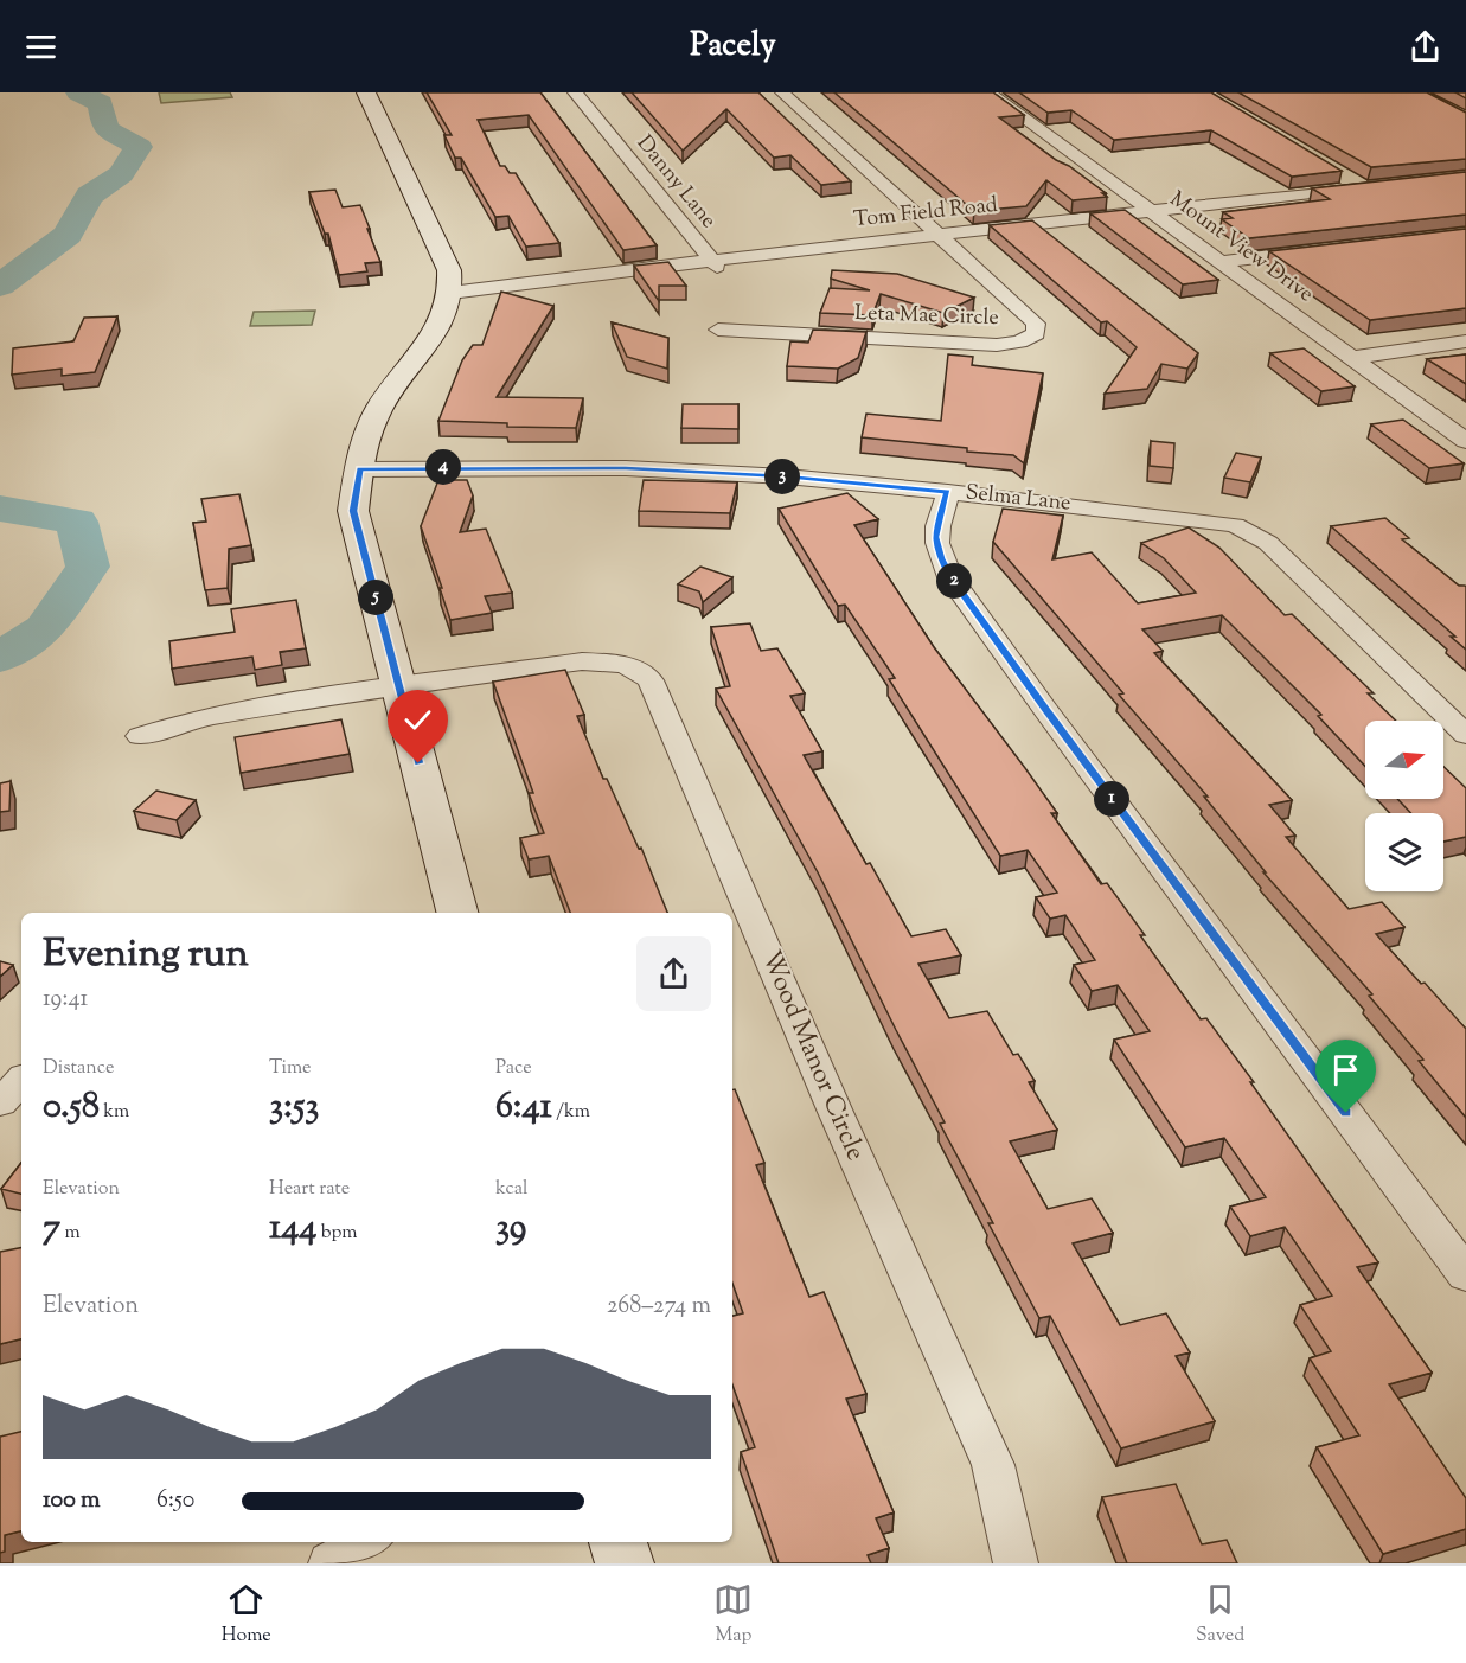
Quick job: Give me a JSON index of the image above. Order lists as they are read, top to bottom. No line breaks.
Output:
{"streets":{"street":["Danny Lane","Tom Field Road","Mount View Drive","Leta Mae Circle","Selma Lane","Wood Manor Circle"]},"crossings":[["Danny Lane","Tom Field Road"],["Tom Field Road","Mount View Drive"],["Tom Field Road","Leta Mae Circle"]],"north":"right","page":{"header":"Pacely","pins":["4","3","2","5","1"],"heading":["Evening run","19:41"],"stats":[["Distance","0.58 km"],["Time","3:53"],["Pace","6:41 /km"],["Elevation","7 m"],["Heart rate","144 bpm"],["kcal","39"]],"chart":["Elevation","268–274 m"],"list":[{"name":"100 m","note":"6:50"}],"tabs":["Home","Map","Saved"]}}
